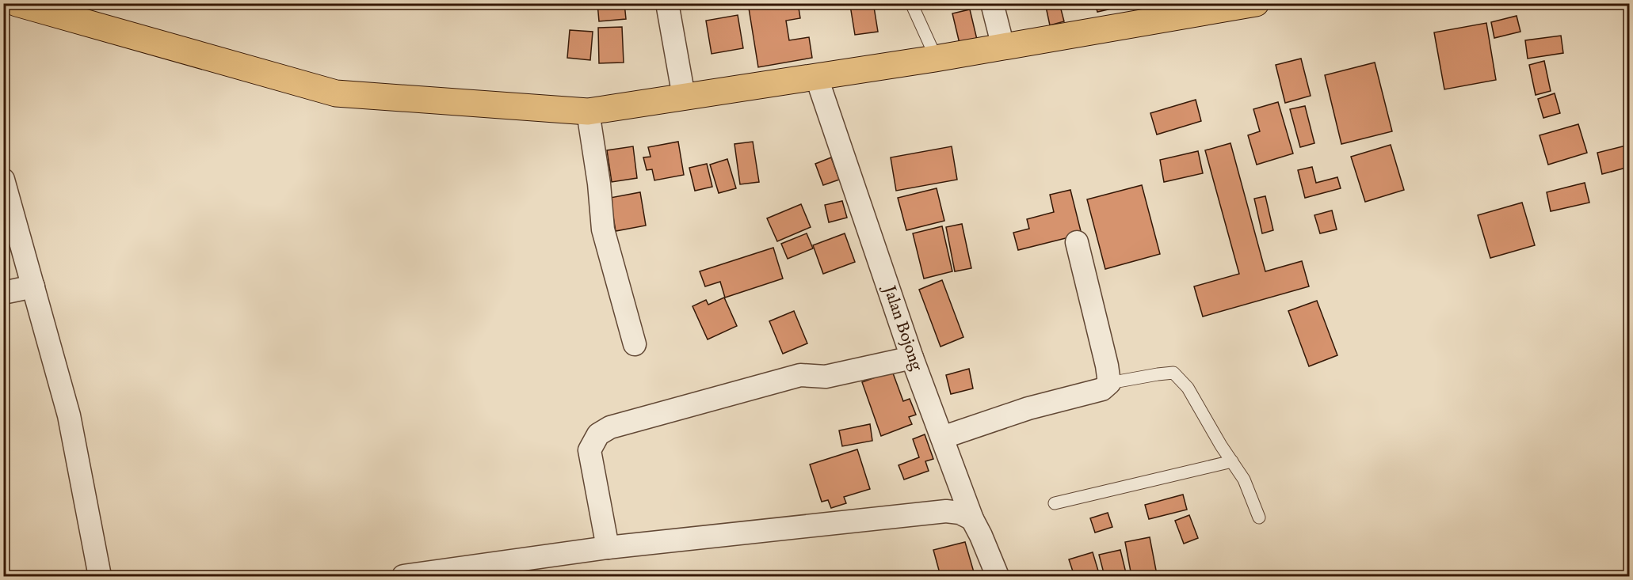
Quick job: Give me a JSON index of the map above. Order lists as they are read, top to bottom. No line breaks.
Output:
{"streets":{"street":["Jalan Bojong"]}}
